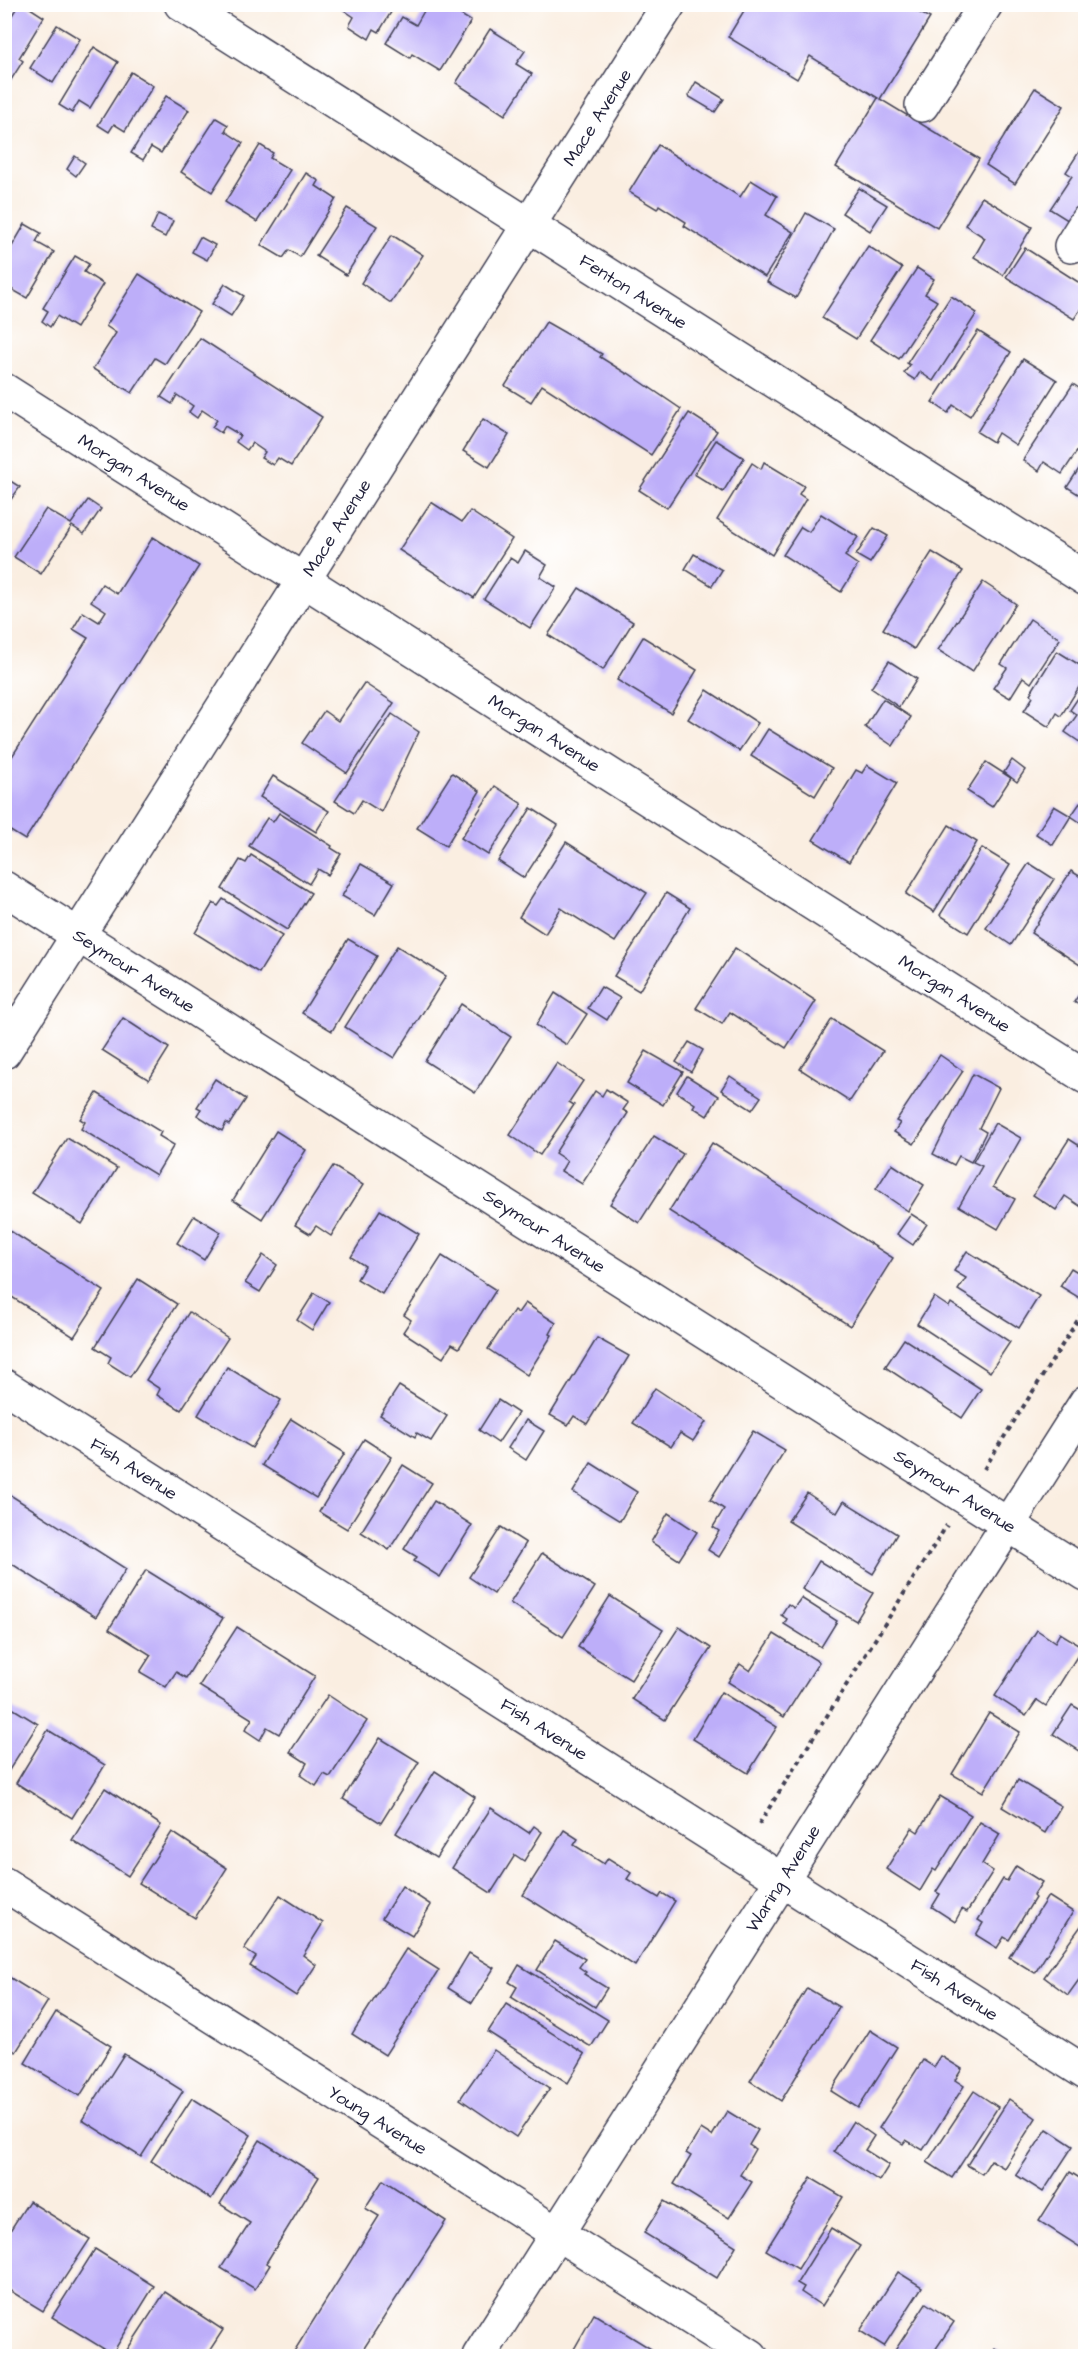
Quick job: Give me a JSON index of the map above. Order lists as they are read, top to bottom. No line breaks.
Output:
{"streets":{"street":["Mace Avenue","Fenton Avenue","Morgan Avenue","Seymour Avenue","Fish Avenue","Waring Avenue","Young Avenue"]},"crossings":[["Mace Avenue","Fenton Avenue"],["Mace Avenue","Morgan Avenue"],["Mace Avenue","Seymour Avenue"],["Seymour Avenue","Waring Avenue"],["Fish Avenue","Waring Avenue"],["Waring Avenue","Young Avenue"]]}
